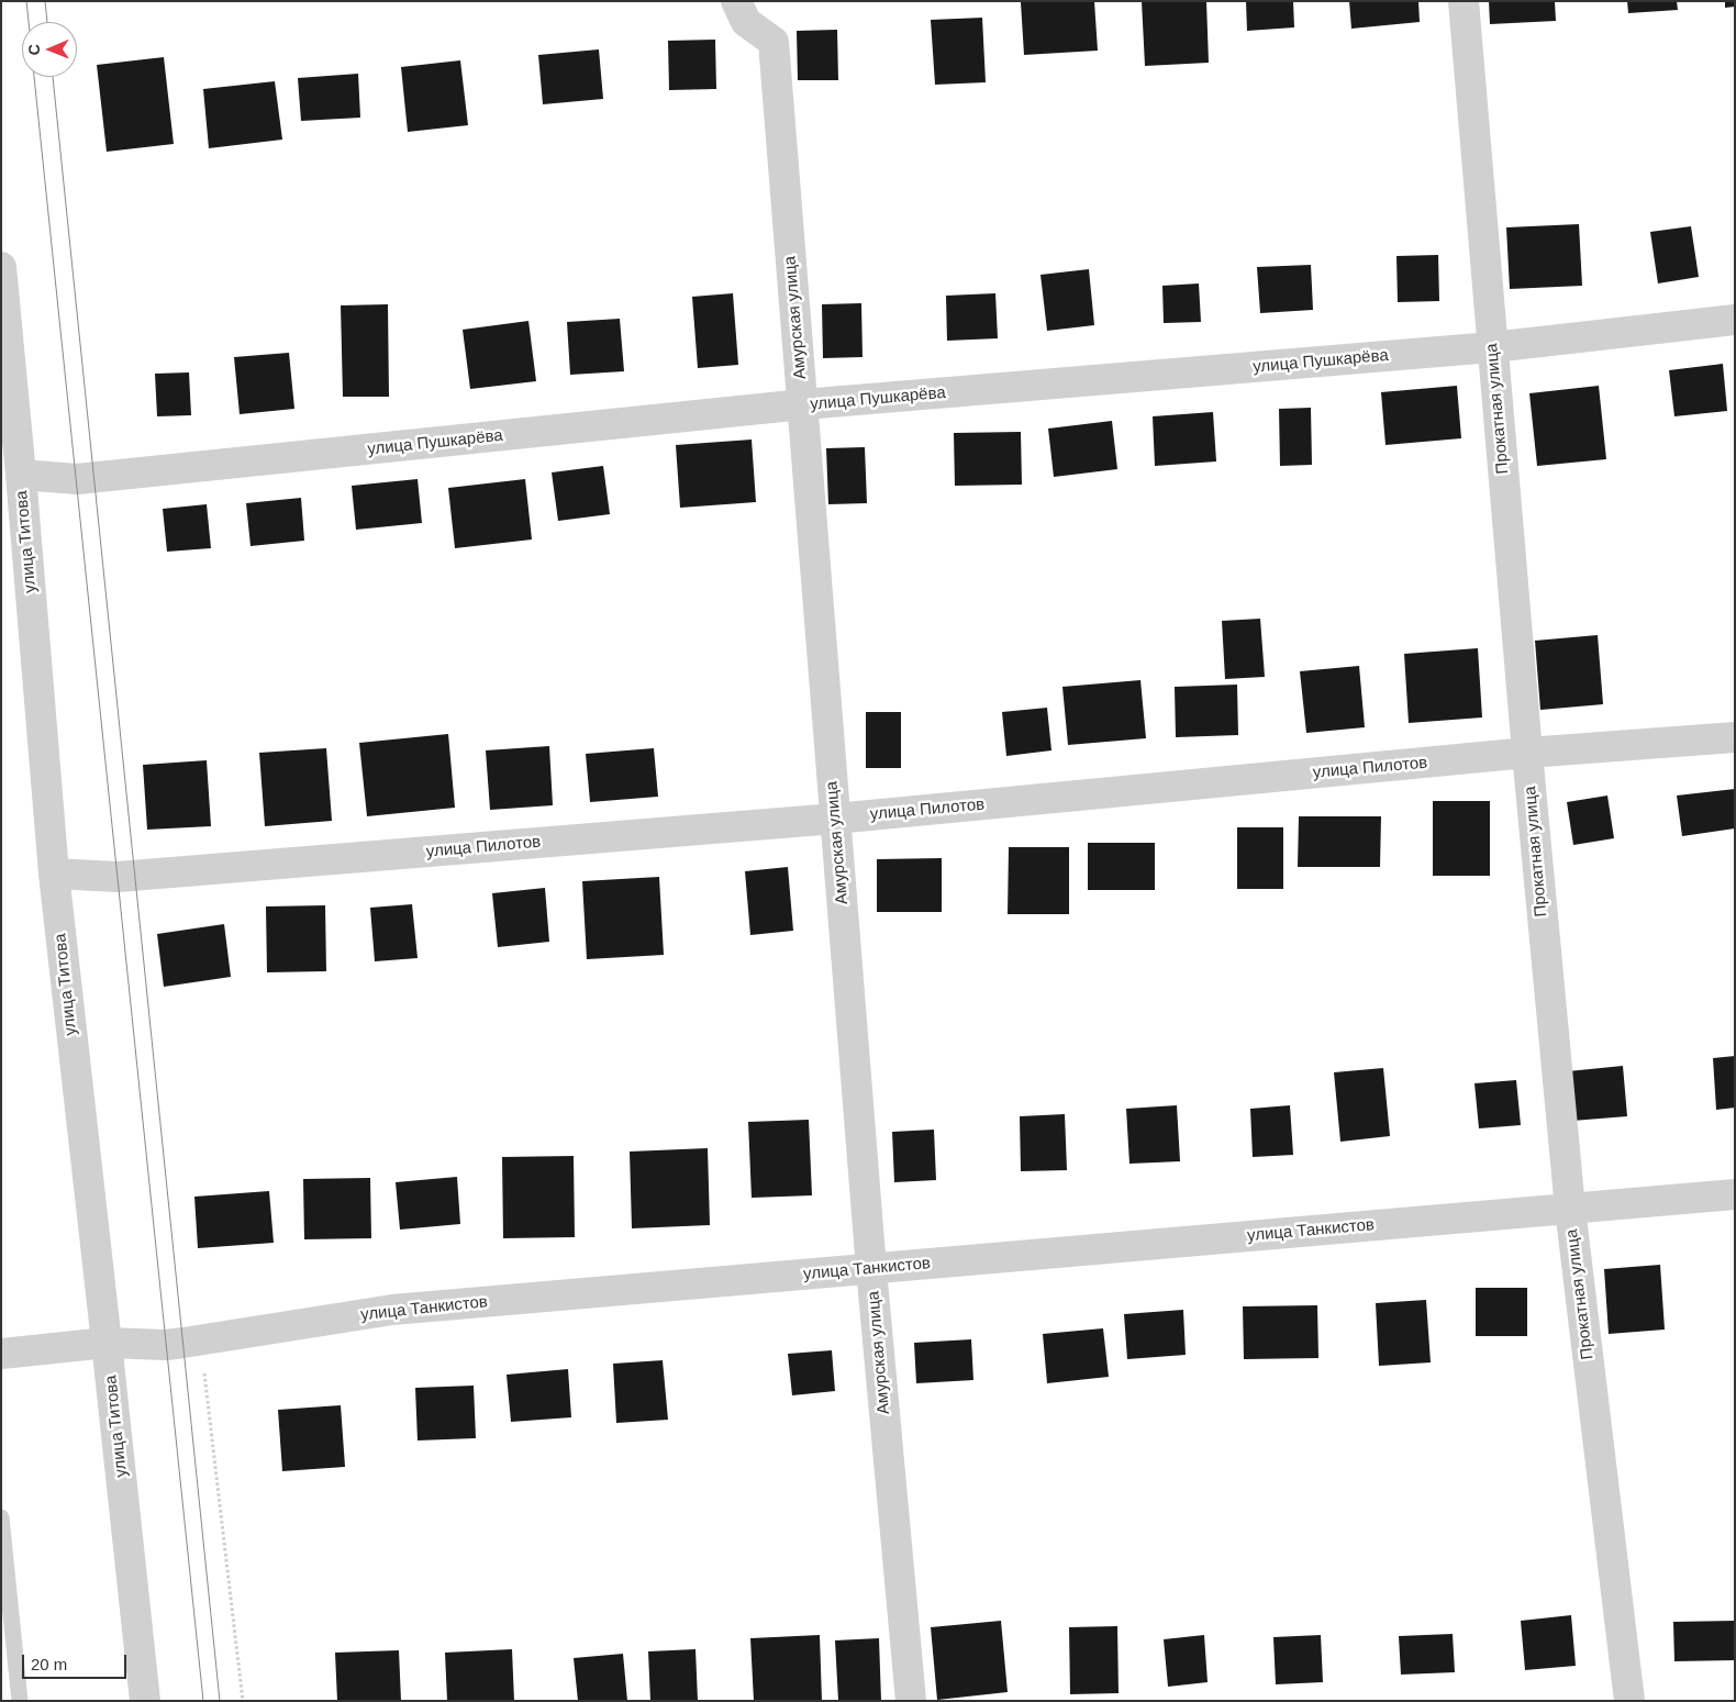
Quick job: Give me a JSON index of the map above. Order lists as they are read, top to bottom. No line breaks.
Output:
{"streets":{"street":["Амурская улица","улица Пушкарёва","Прокатная улица","улица Титова","улица Пилотов","улица Танкистов"]},"crossings":[["Амурская улица","улица Пушкарёва"],["Амурская улица","улица Пилотов"],["Амурская улица","улица Танкистов"],["улица Пушкарёва","Прокатная улица"],["улица Пушкарёва","улица Титова"],["Прокатная улица","улица Пилотов"],["Прокатная улица","улица Танкистов"],["улица Титова","улица Пилотов"],["улица Титова","улица Танкистов"]],"scale_bar":"20 m","north":"left"}
